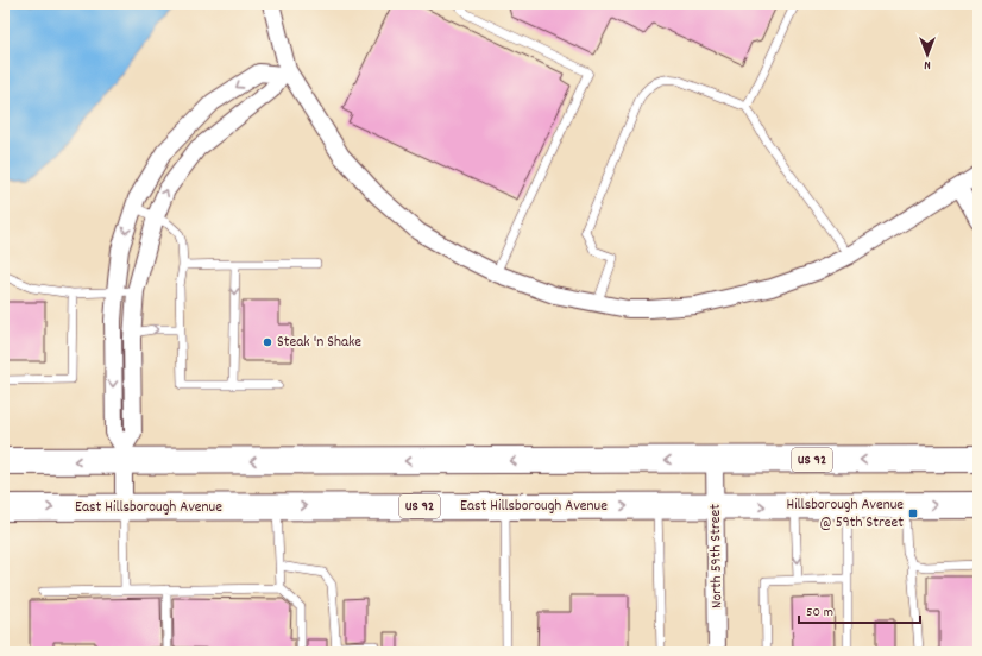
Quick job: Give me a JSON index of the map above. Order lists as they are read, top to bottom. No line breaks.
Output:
{"streets":{"main road":["US 92","East Hillsborough Avenue"],"street":["North 59th Street"]},"crossings":[["US 92","North 59th Street"],["East Hillsborough Avenue","North 59th Street"]],"places":{"other":["Steak 'n Shake"],"transit":["Hillsborough Avenue @ 59th Street"]},"scale_bar":"50 m","north":"bottom"}
